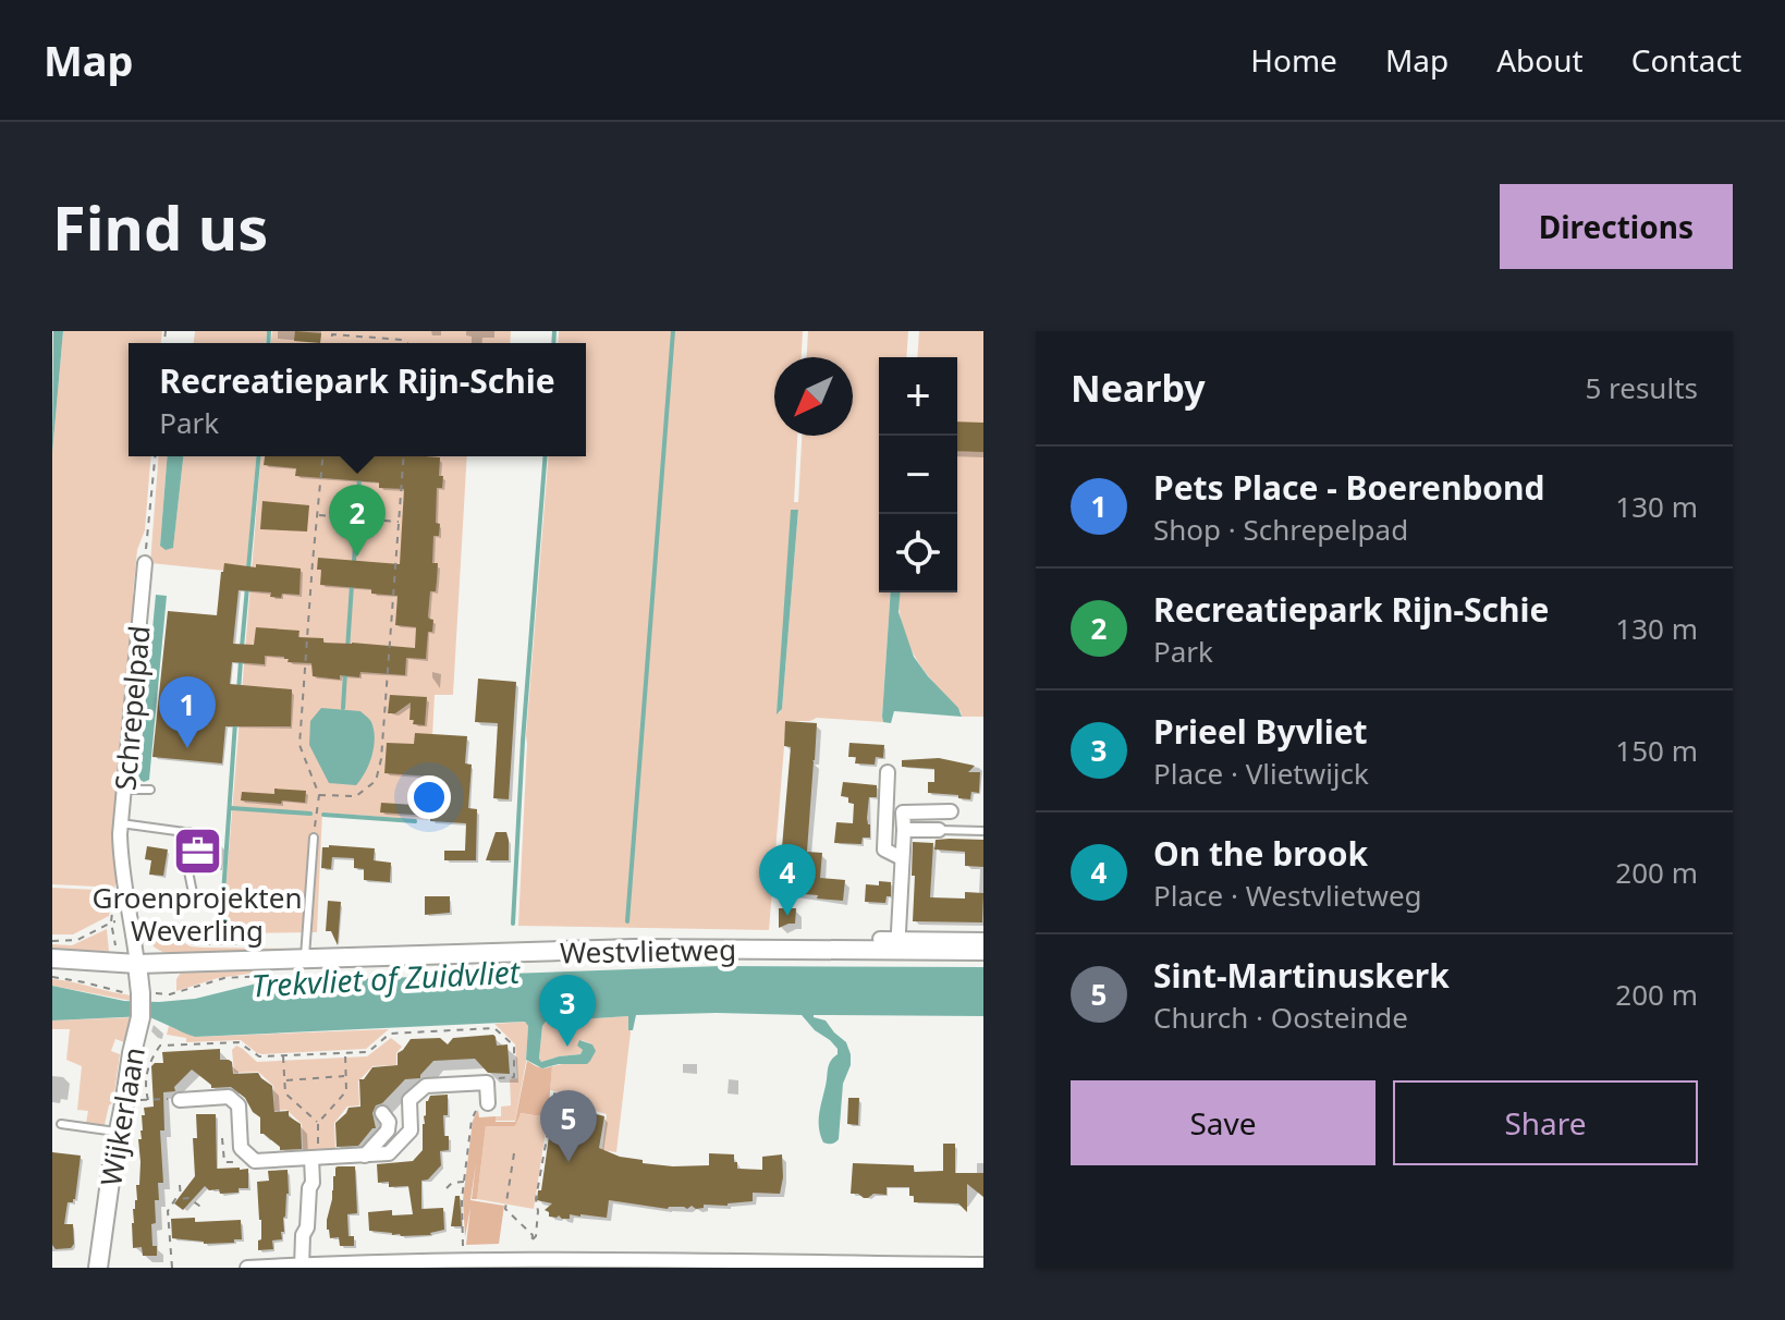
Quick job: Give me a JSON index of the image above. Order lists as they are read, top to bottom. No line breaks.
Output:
{"streets":{"street":["Schrepelpad","Westvlietweg","Wijkerlaan"]},"crossings":[["Schrepelpad","Westvlietweg"],["Schrepelpad","Wijkerlaan"],["Westvlietweg","Wijkerlaan"]],"water":["Trekvliet of Zuidvliet"],"places":{"office":["Groenprojekten Weverling"]},"north":"bottom left","page":{"header":"Map","nav":["Home","Map","About","Contact"],"buttons":["Directions",["Save","Share"]],"title":"Find us","heading":["Nearby","5 results"],"popup":["Recreatiepark Rijn-Schie","Park"],"map_buttons":["+","−"],"list":[{"mark":"1","name":"Pets Place - Boerenbond","note":"Shop · Schrepelpad","value":"130 m"},{"mark":"2","name":"Recreatiepark Rijn-Schie","note":"Park","value":"130 m"},{"mark":"3","name":"Prieel Byvliet","note":"Place · Vlietwijck","value":"150 m"},{"mark":"4","name":"On the brook","note":"Place · Westvlietweg","value":"200 m"},{"mark":"5","name":"Sint-Martinuskerk","note":"Church · Oosteinde","value":"200 m"}],"pins":["2","1","4","3","5"]}}
